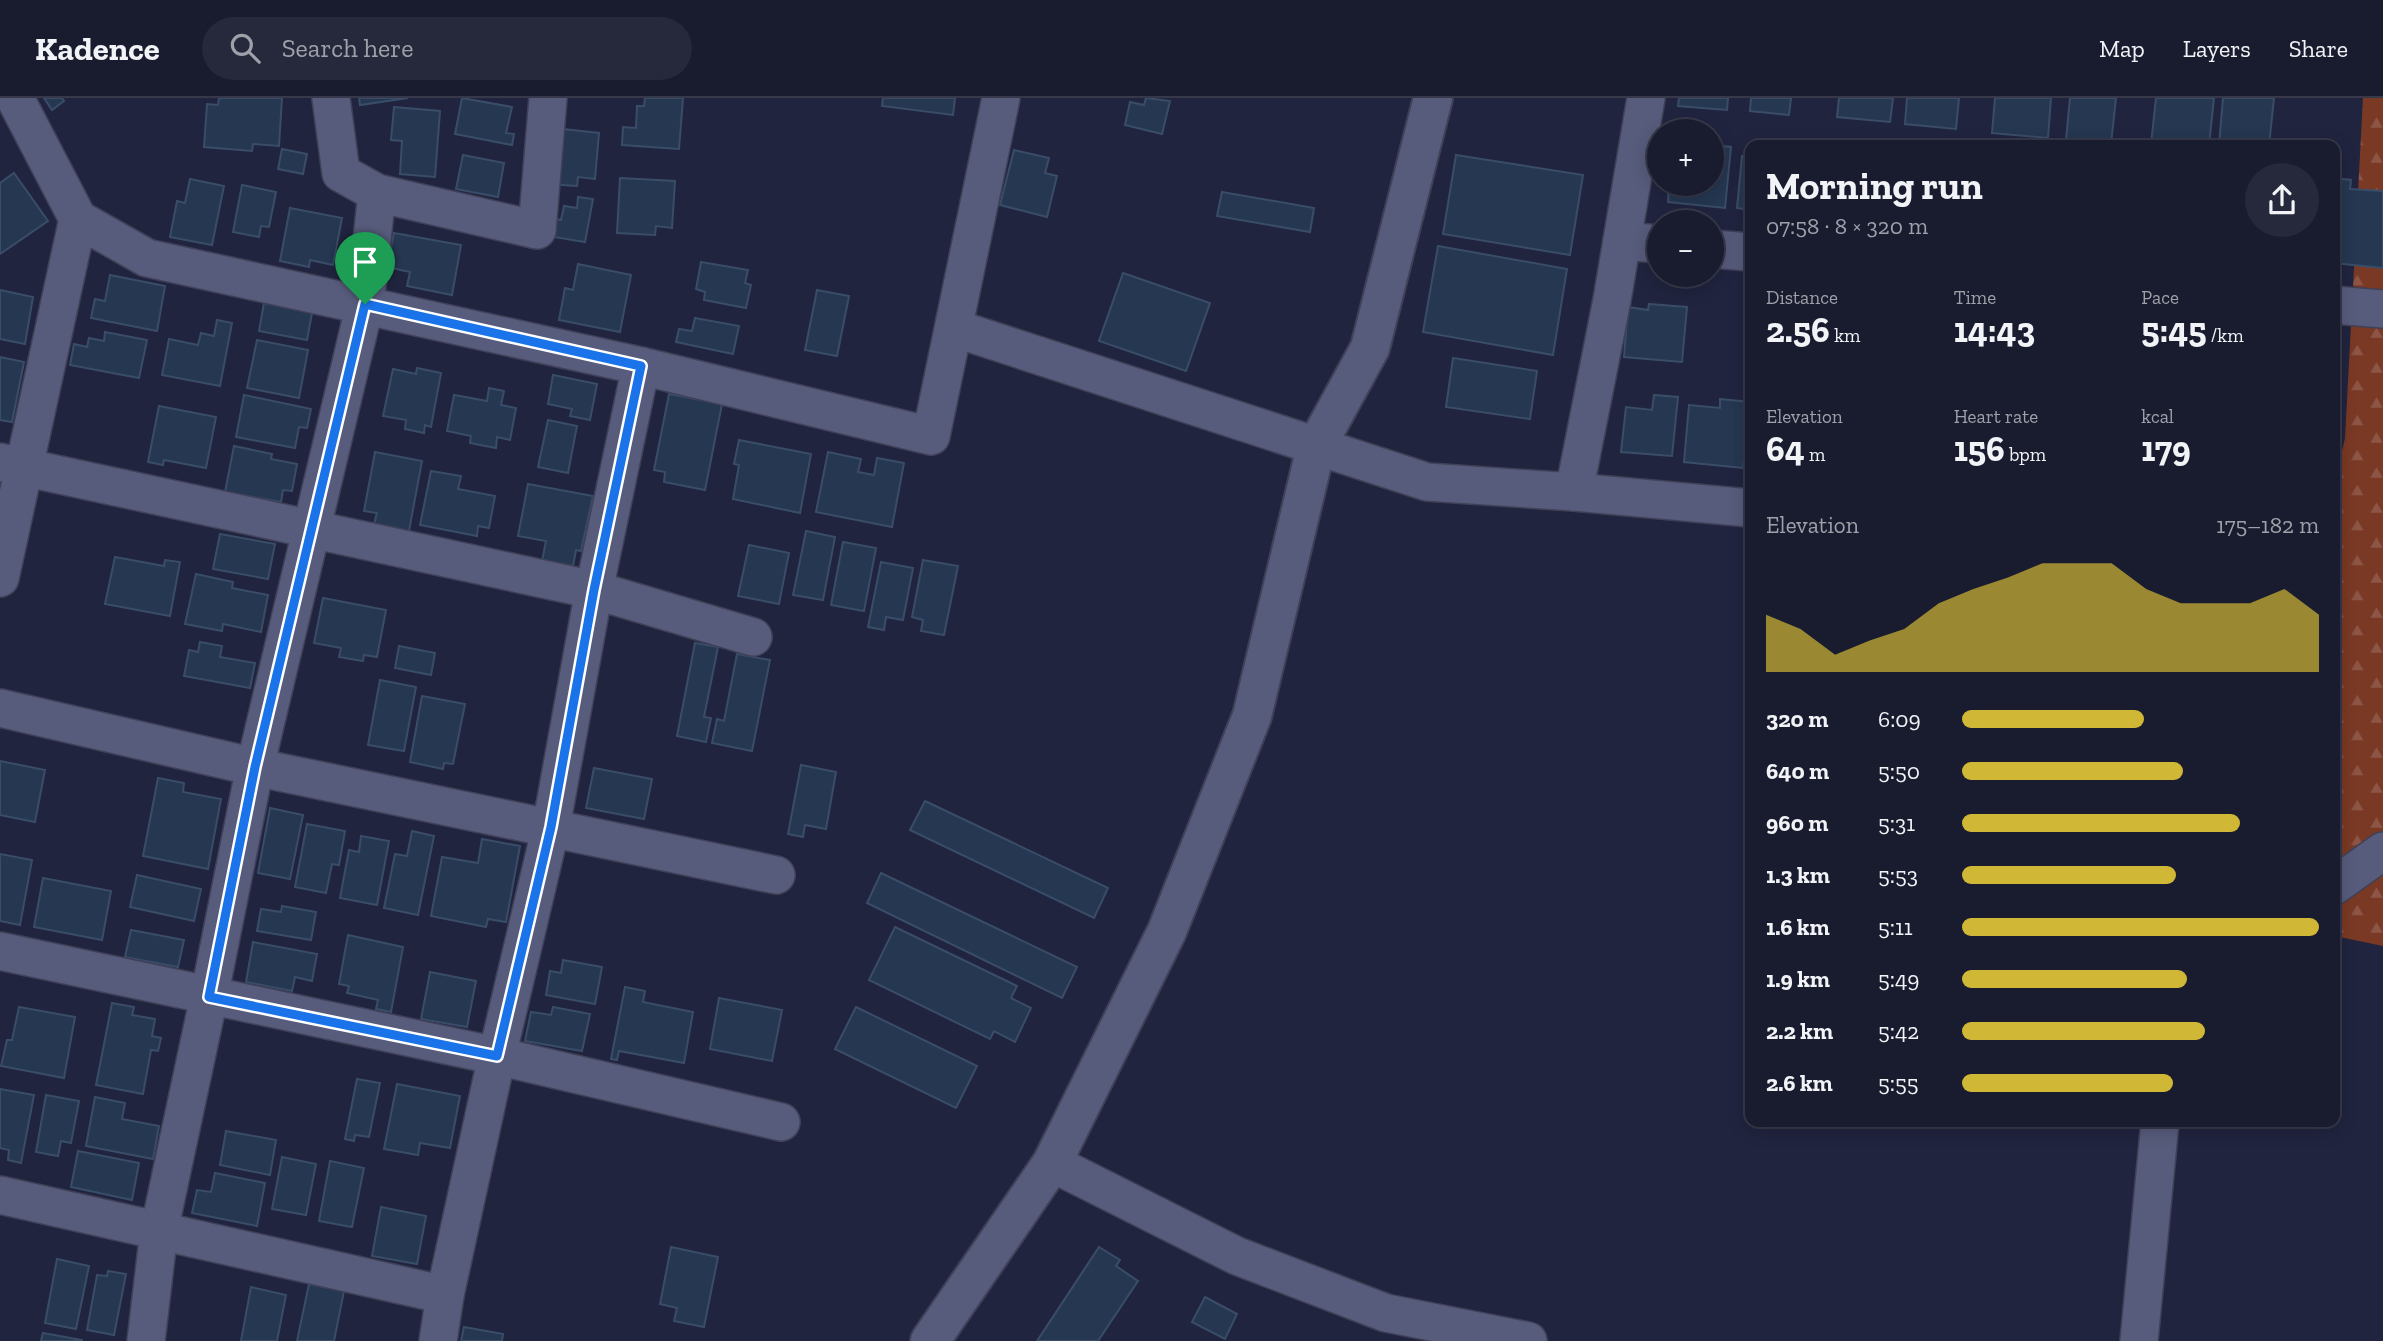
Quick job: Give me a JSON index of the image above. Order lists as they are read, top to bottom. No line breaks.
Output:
{"page":{"header":"Kadence","search":"Search here","nav":["Map","Layers","Share"],"map_buttons":["+","−"],"heading":["Morning run","07:58 · 8 × 320 m"],"stats":[["Distance","2.56 km"],["Time","14:43"],["Pace","5:45 /km"],["Elevation","64 m"],["Heart rate","156 bpm"],["kcal","179"]],"chart":["Elevation","175–182 m"],"list":[{"name":"320 m","note":"6:09"},{"name":"640 m","note":"5:50"},{"name":"960 m","note":"5:31"},{"name":"1.3 km","note":"5:53"},{"name":"1.6 km","note":"5:11"},{"name":"1.9 km","note":"5:49"},{"name":"2.2 km","note":"5:42"},{"name":"2.6 km","note":"5:55"}]}}
